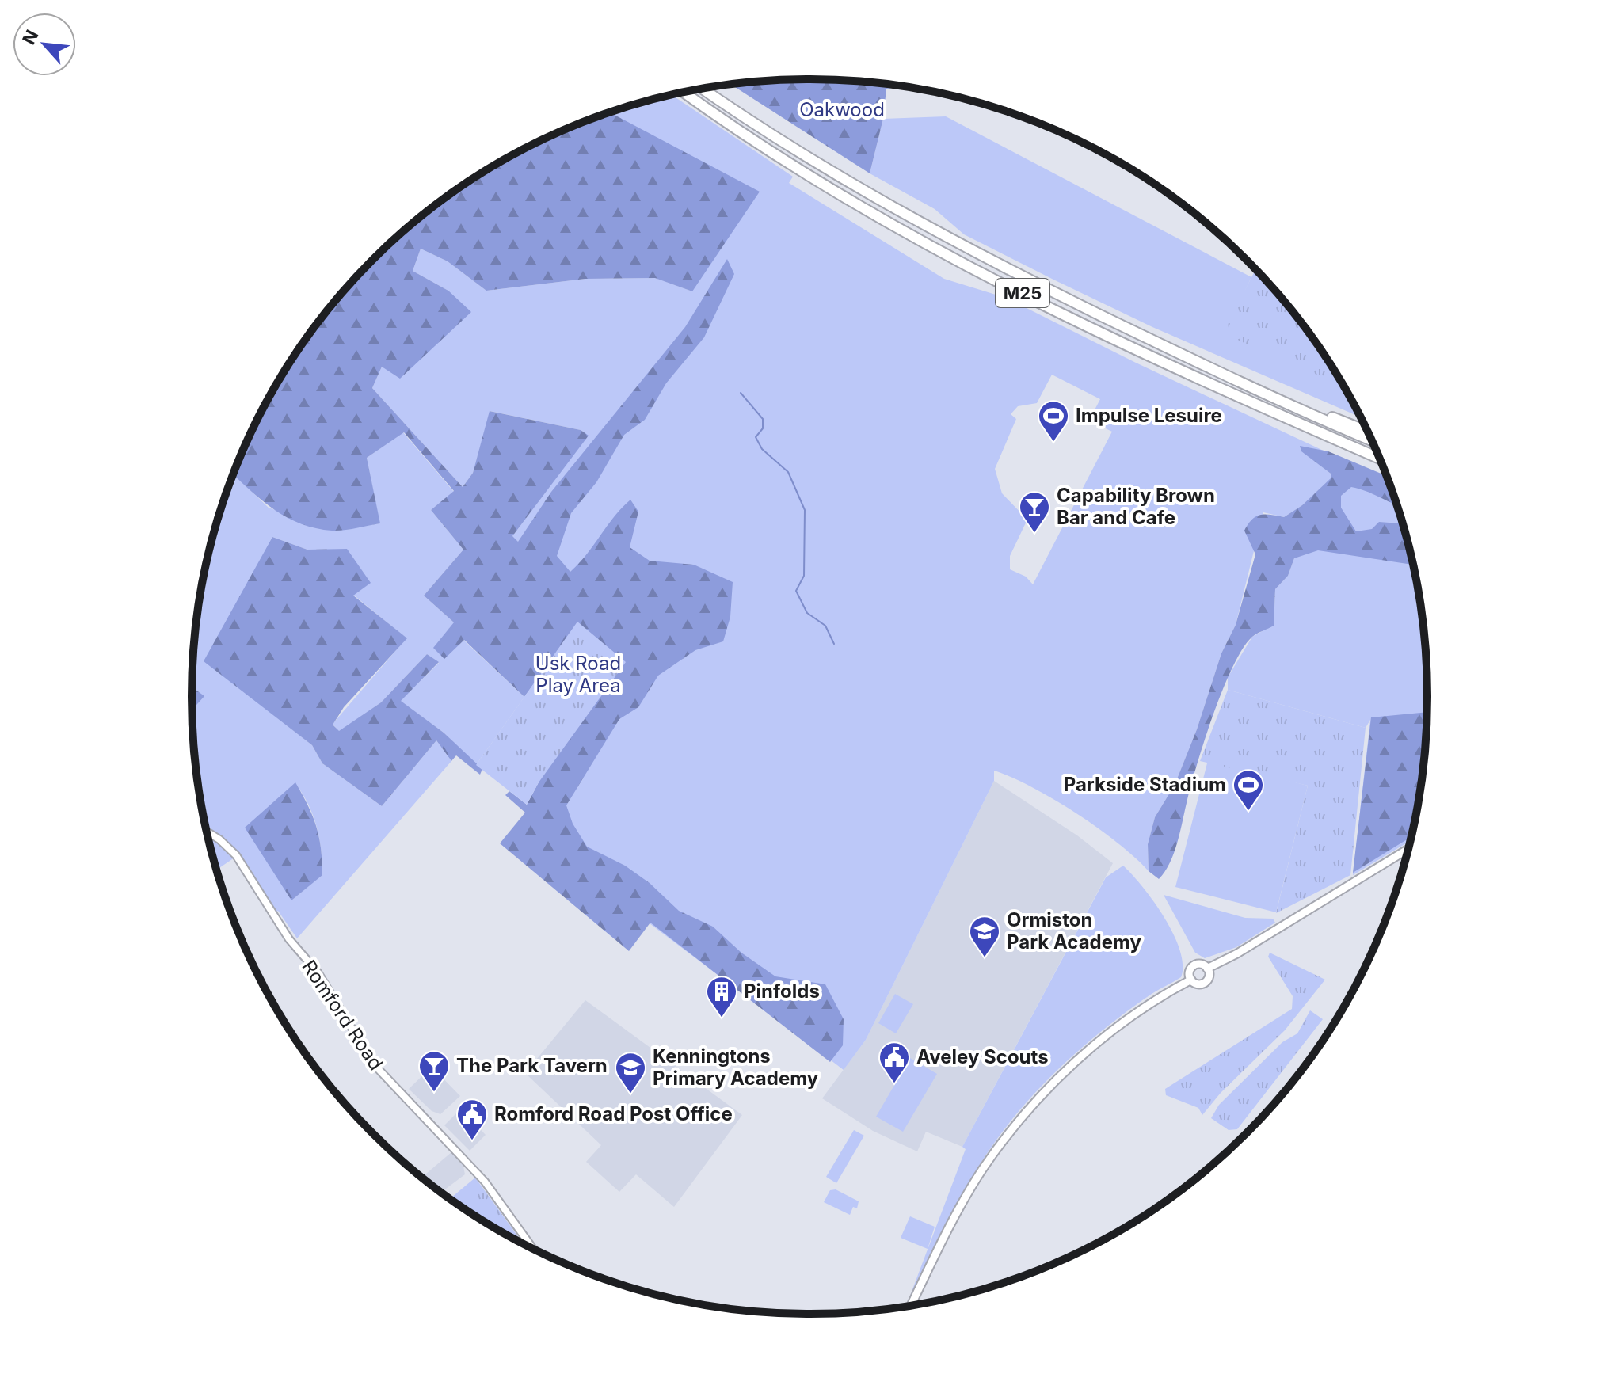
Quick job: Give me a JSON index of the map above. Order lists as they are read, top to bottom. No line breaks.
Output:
{"streets":{"highway":["M25"],"street":["Romford Road"]},"parks":["Oakwood","Usk Road Play Area"],"places":{"sports":["Impulse Lesuire","Parkside Stadium"],"bar":["Capability Brown Bar and Cafe","The Park Tavern"],"school or university":["Ormiston Park Academy","Kenningtons Primary Academy"],"building":["Pinfolds"],"public building":["Aveley Scouts","Romford Road Post Office"]},"north":"top left"}
